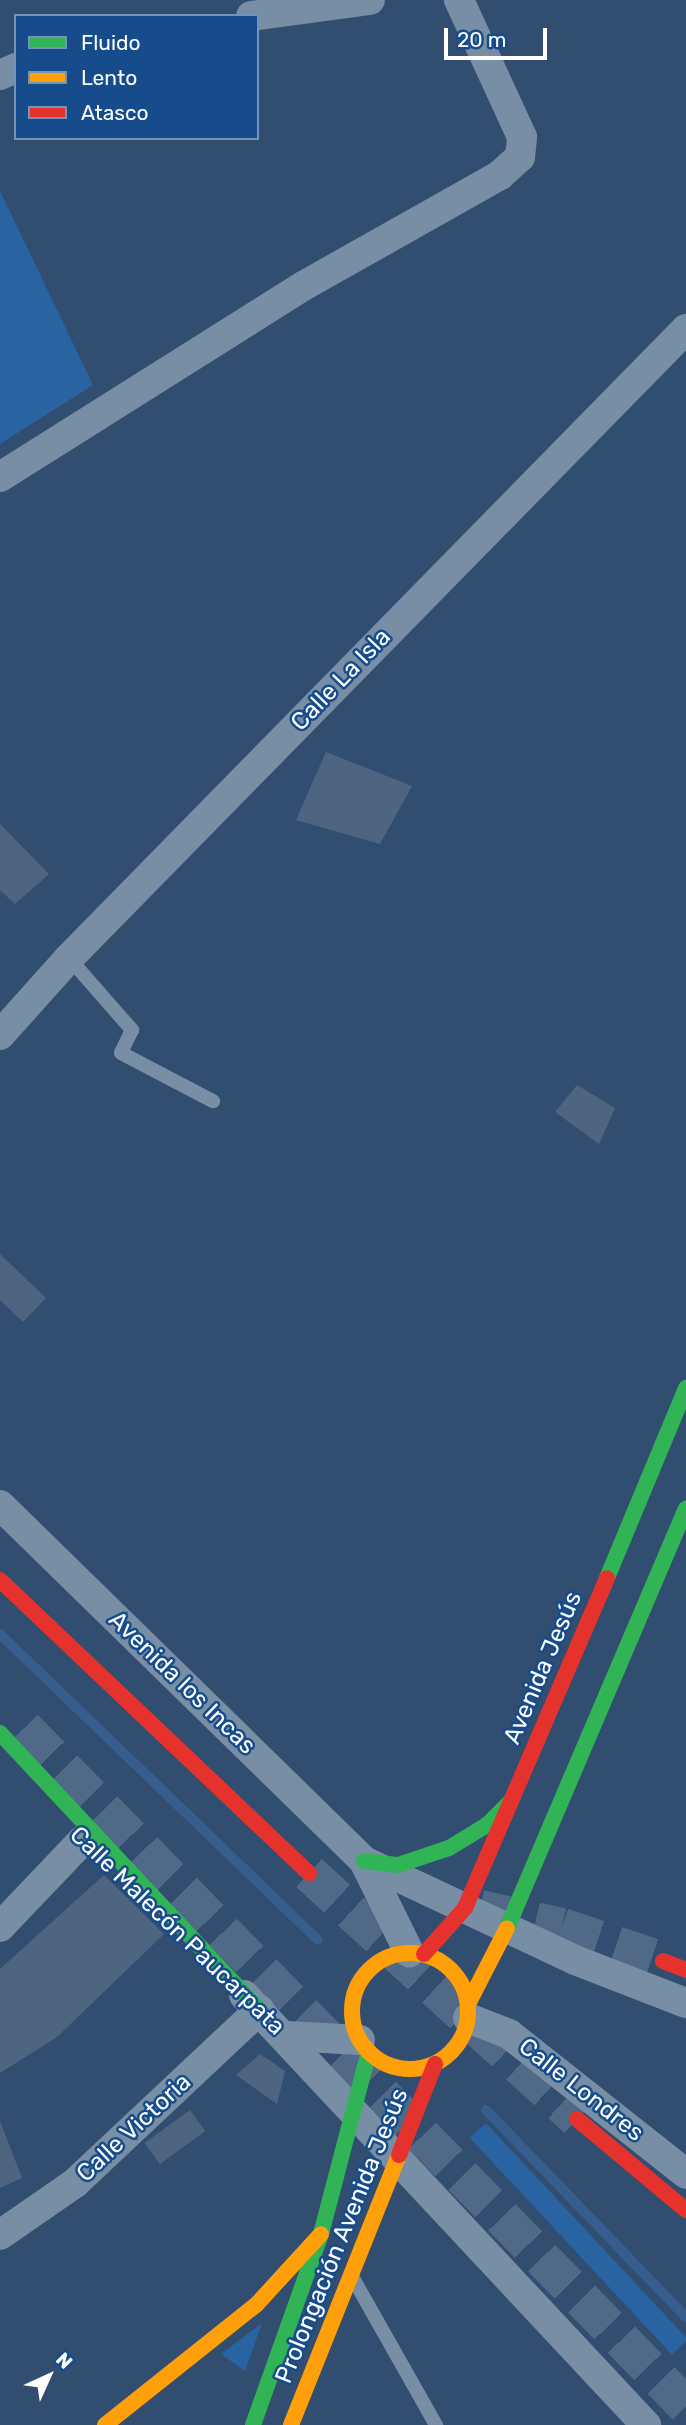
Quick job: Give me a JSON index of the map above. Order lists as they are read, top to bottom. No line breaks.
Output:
{"streets":{"main road":["Avenida Jesús","Avenida los Incas","Prolongación Avenida Jesús"],"street":["Calle La Isla","Calle Malecón Paucarpata","Calle Londres","Calle Victoria"]},"crossings":[["Avenida Jesús","Avenida los Incas"],["Avenida Jesús","Calle Londres"],["Avenida Jesús","Prolongación Avenida Jesús"],["Avenida los Incas","Calle Londres"],["Avenida los Incas","Prolongación Avenida Jesús"],["Calle Malecón Paucarpata","Calle Victoria"],["Calle Malecón Paucarpata","Prolongación Avenida Jesús"],["Calle Londres","Prolongación Avenida Jesús"]],"legend":["Fluido","Lento","Atasco"],"scale_bar":"20 m","north":"top right"}
